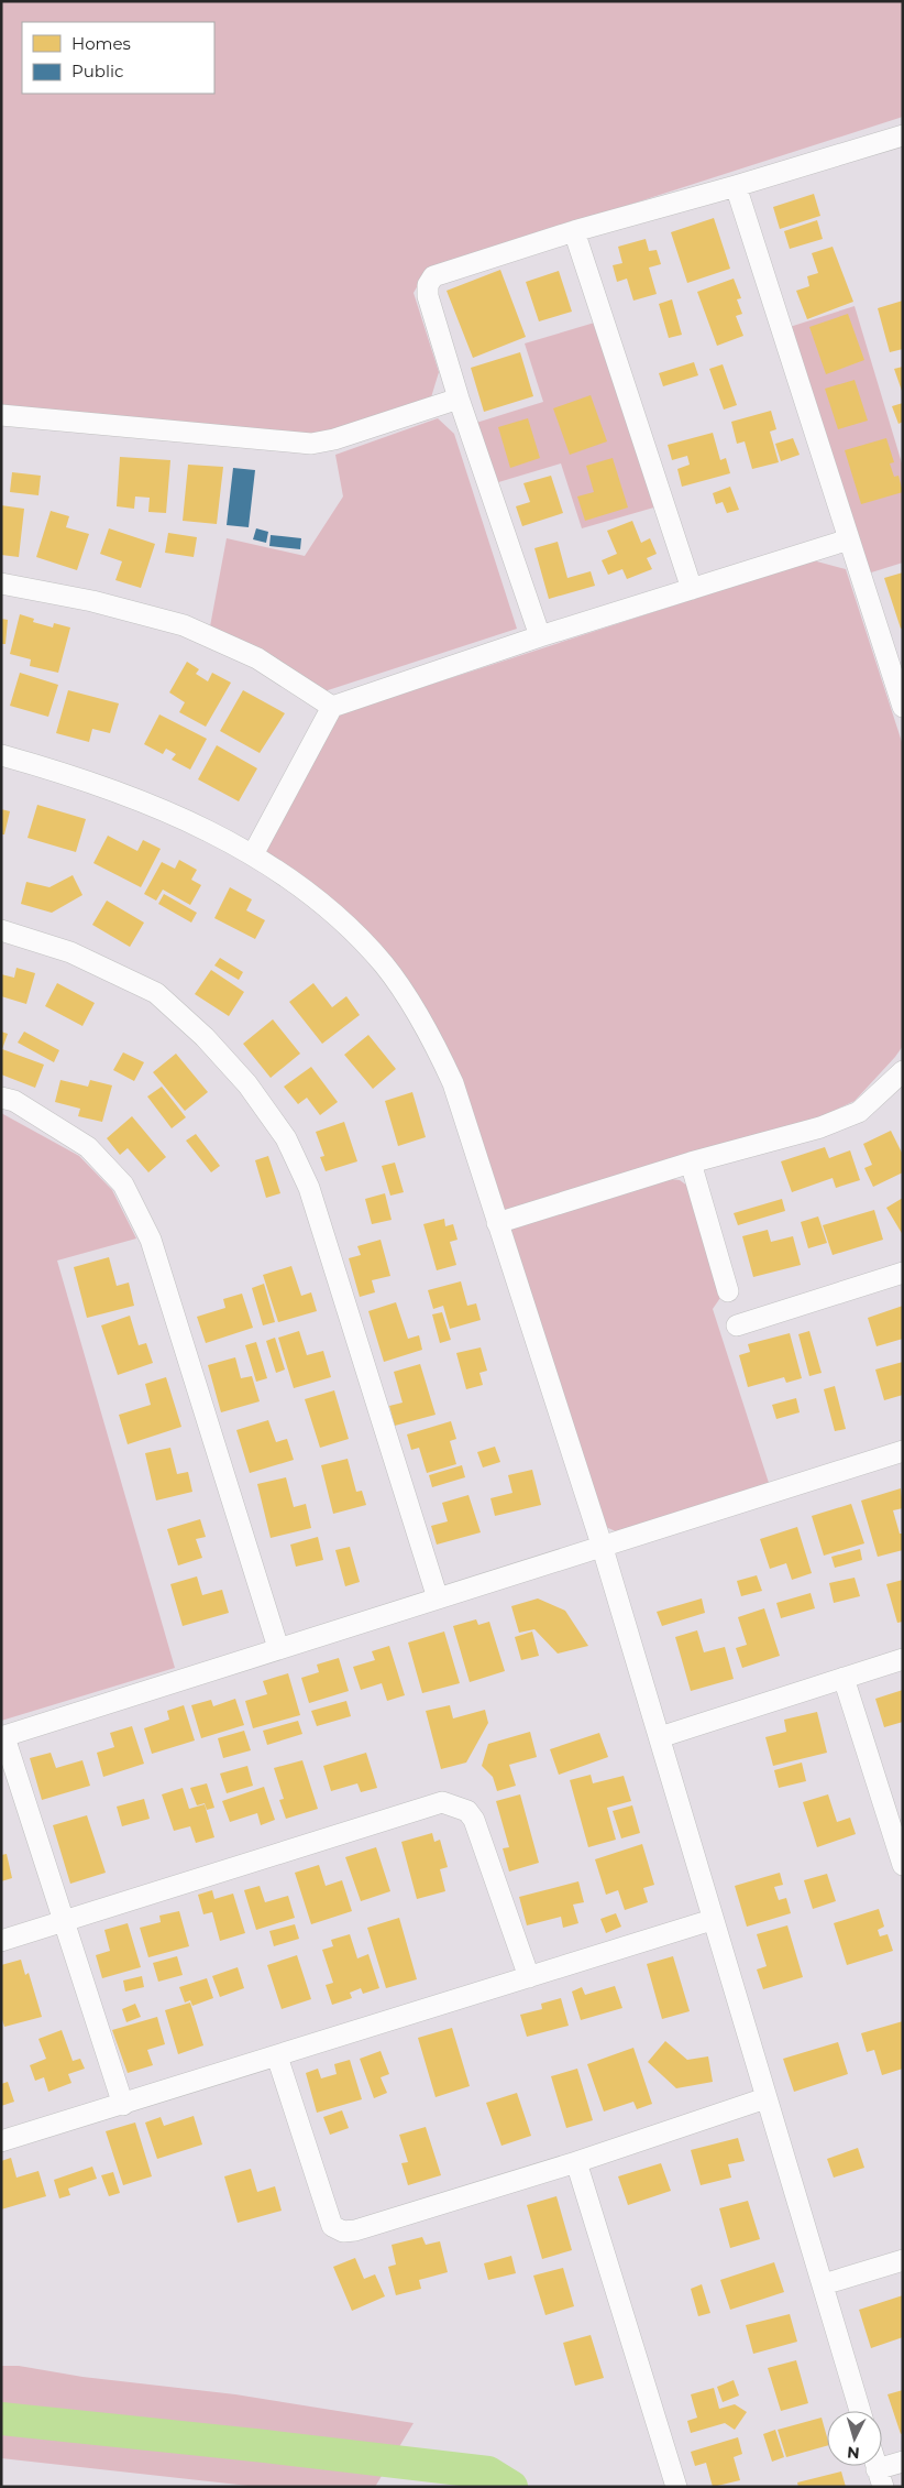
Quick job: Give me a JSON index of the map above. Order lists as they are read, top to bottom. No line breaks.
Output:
{"legend":["Homes","Public"],"north":"bottom"}
